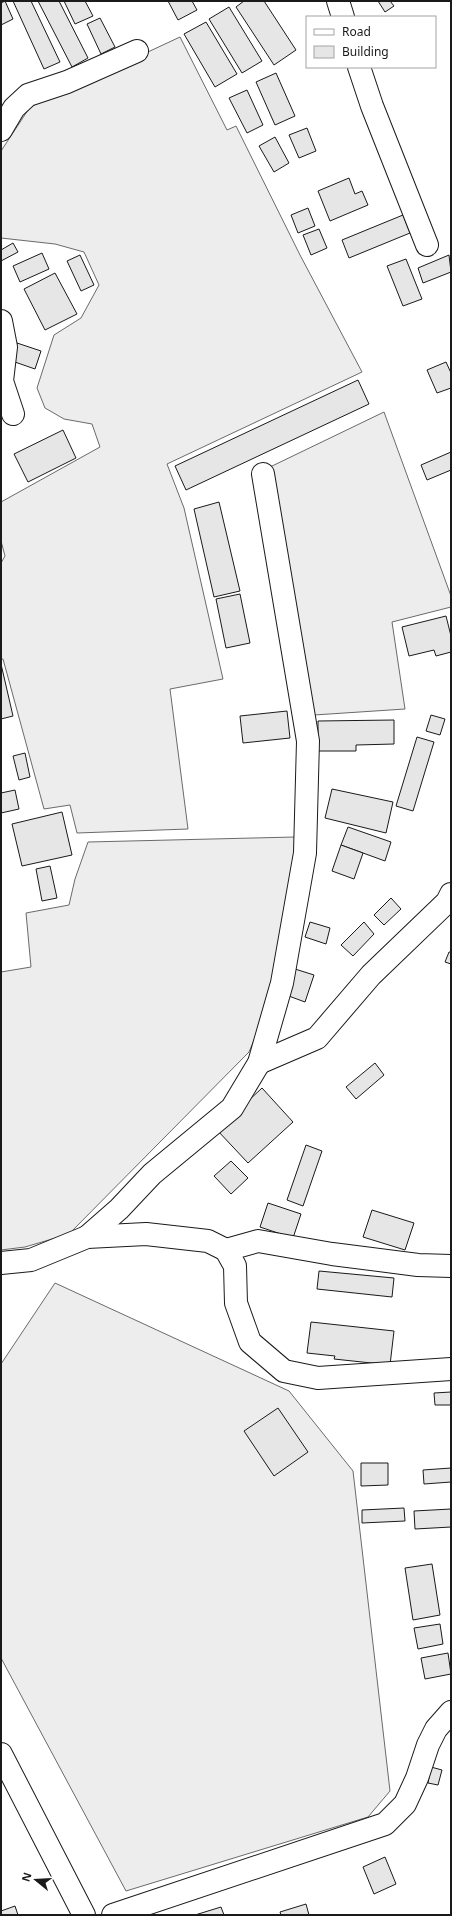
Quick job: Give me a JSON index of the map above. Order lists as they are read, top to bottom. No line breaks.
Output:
{"legend":["Road","Building"],"north":"left"}
